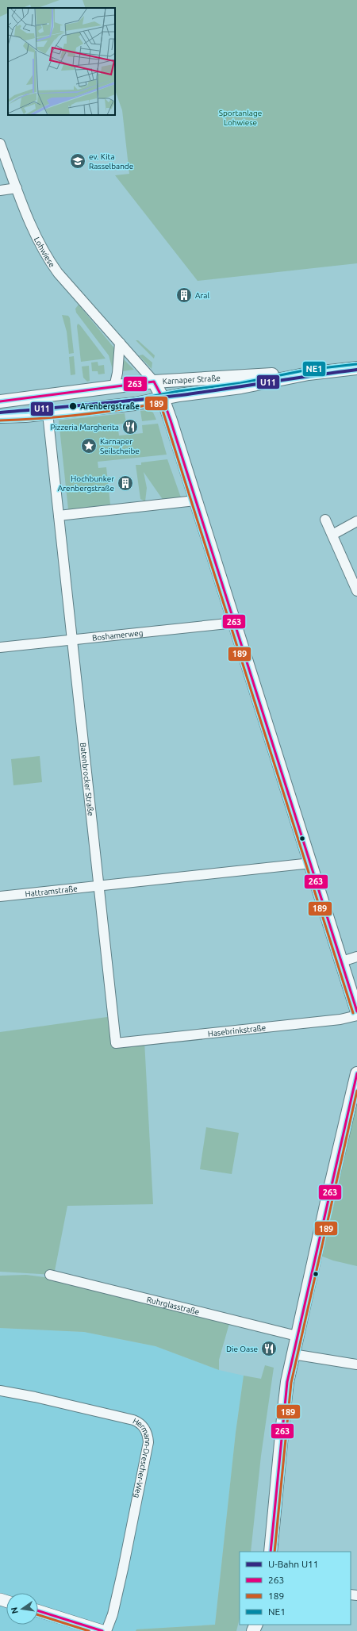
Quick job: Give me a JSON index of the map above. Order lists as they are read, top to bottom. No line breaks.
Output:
{"streets":{"main road":["Karnaper Straße"],"street":["Lohwiese","Boshamerweg","Batenbrocker Straße","Hattramstraße","Hasebrinkstraße","Ruhrglasstraße","Hermann-Drescher-Weg"]},"crossings":[["Lohwiese","Karnaper Straße"],["Karnaper Straße","Batenbrocker Straße"],["Boshamerweg","Batenbrocker Straße"],["Batenbrocker Straße","Hattramstraße"],["Batenbrocker Straße","Hasebrinkstraße"]],"parks":["Sportanlage Lohwiese"],"places":{"school or university":["ev. Kita Rasselbande"],"building":["Aral","Hochbunker Arenbergstraße"],"other":["Arenbergstraße"],"restaurant":["Pizzeria Margherita","Die Oase"],"place":["Karnaper Seilscheibe"]},"lines":["transit line NE1","metro line U11","transit line 263","transit line 189"],"legend":["U-Bahn U11","263","189","NE1"],"north":"left"}
